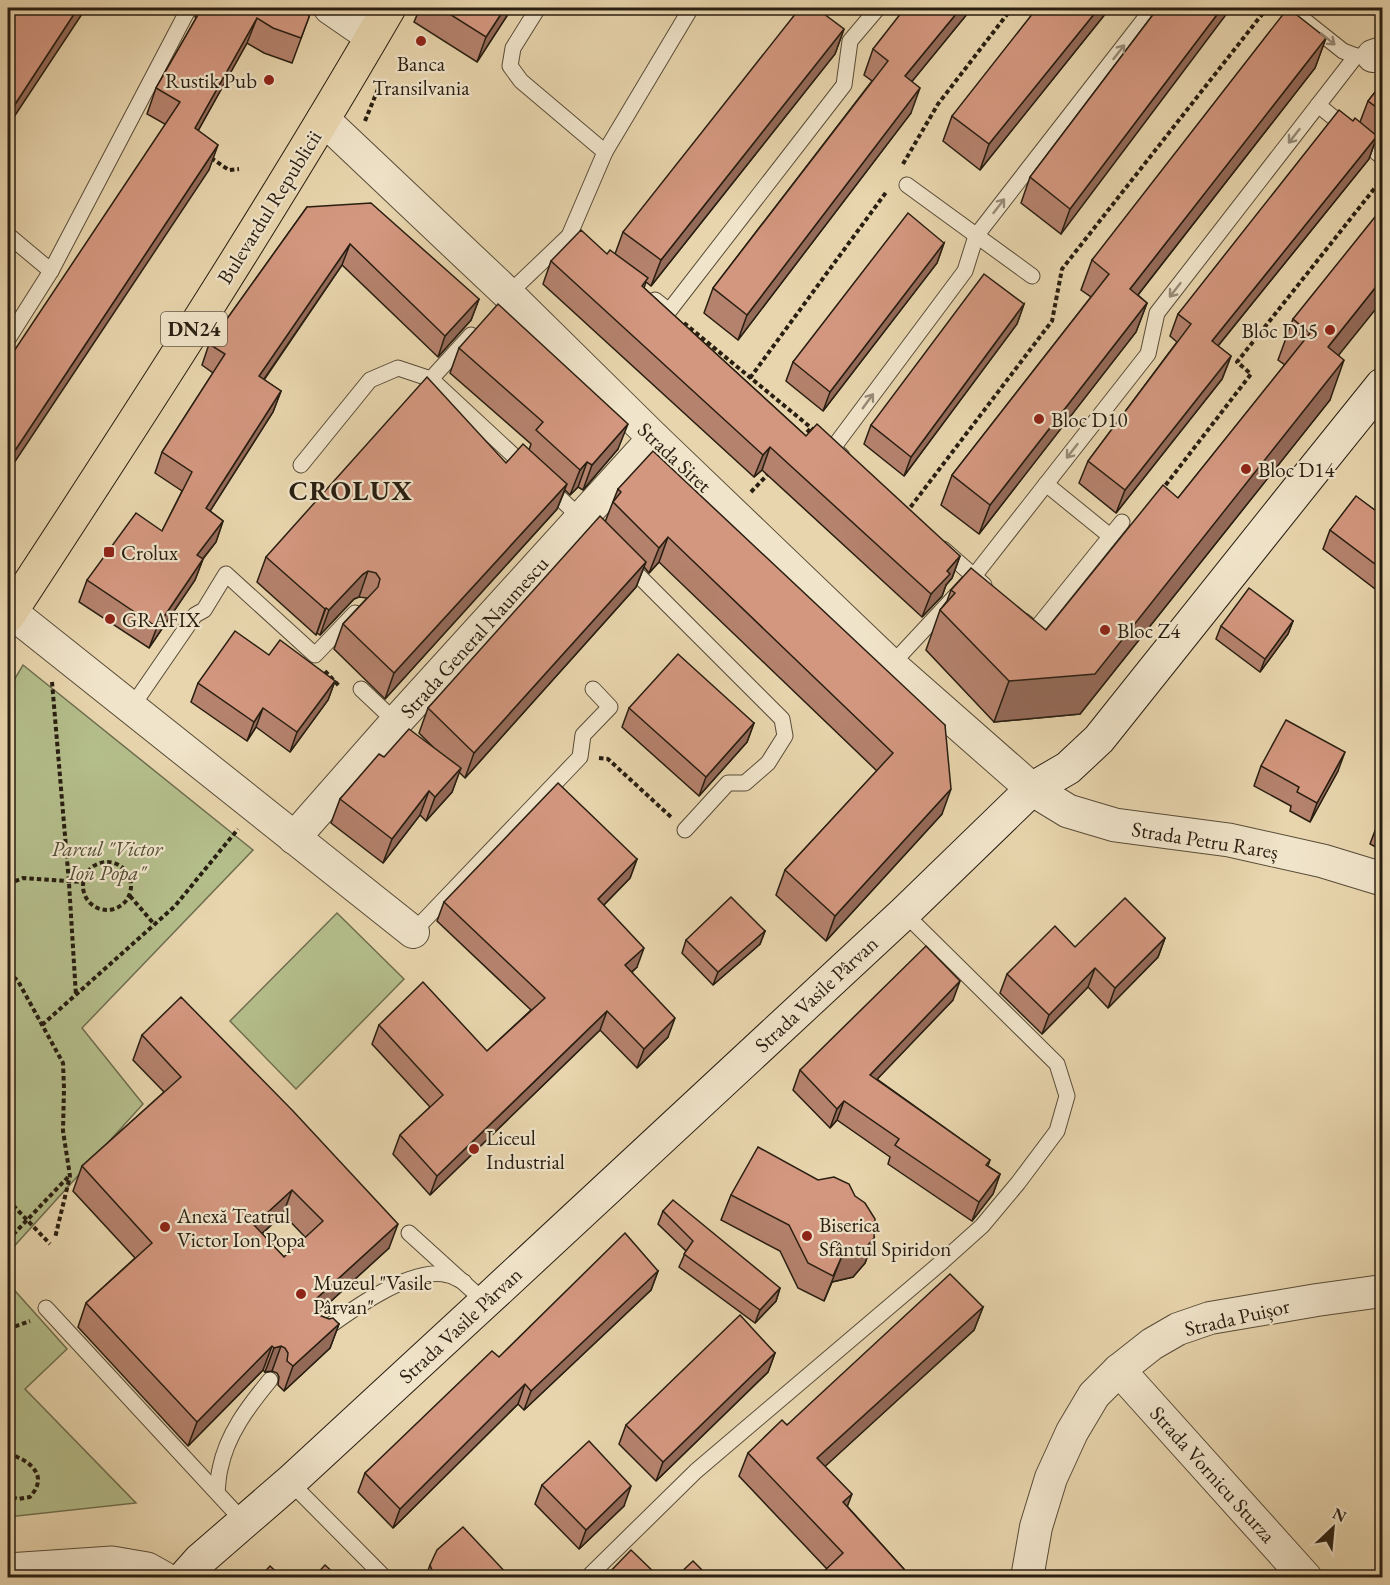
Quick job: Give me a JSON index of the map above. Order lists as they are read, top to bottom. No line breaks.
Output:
{"streets":{"main road":["Bulevardul Republicii","DN24","Strada Petru Rareș","Strada Vasile Pârvan"],"street":["Strada Siret","Strada General Naumescu","Strada Puișor","Strada Vornicu Sturza"]},"crossings":[["Bulevardul Republicii","Strada Siret"],["Strada Siret","Strada General Naumescu"],["Strada Siret","Strada Petru Rareș"],["Strada Siret","Strada Vasile Pârvan"],["Strada Petru Rareș","Strada Vasile Pârvan"],["Strada Puișor","Strada Vornicu Sturza"]],"districts":["CROLUX"],"parks":["Parcul \"Victor Ion Popa\""],"places":{"other":["Banca Transilvania","Rustik Pub","Bloc D15","Bloc D10","Bloc D14","GRAFIX","Bloc Z4","Liceul Industrial","Anexă Teatrul Victor Ion Popa","Biserica Sfântul Spiridon","Muzeul \"Vasile Pârvan\""],"transit":["Crolux"]},"north":"top right"}
